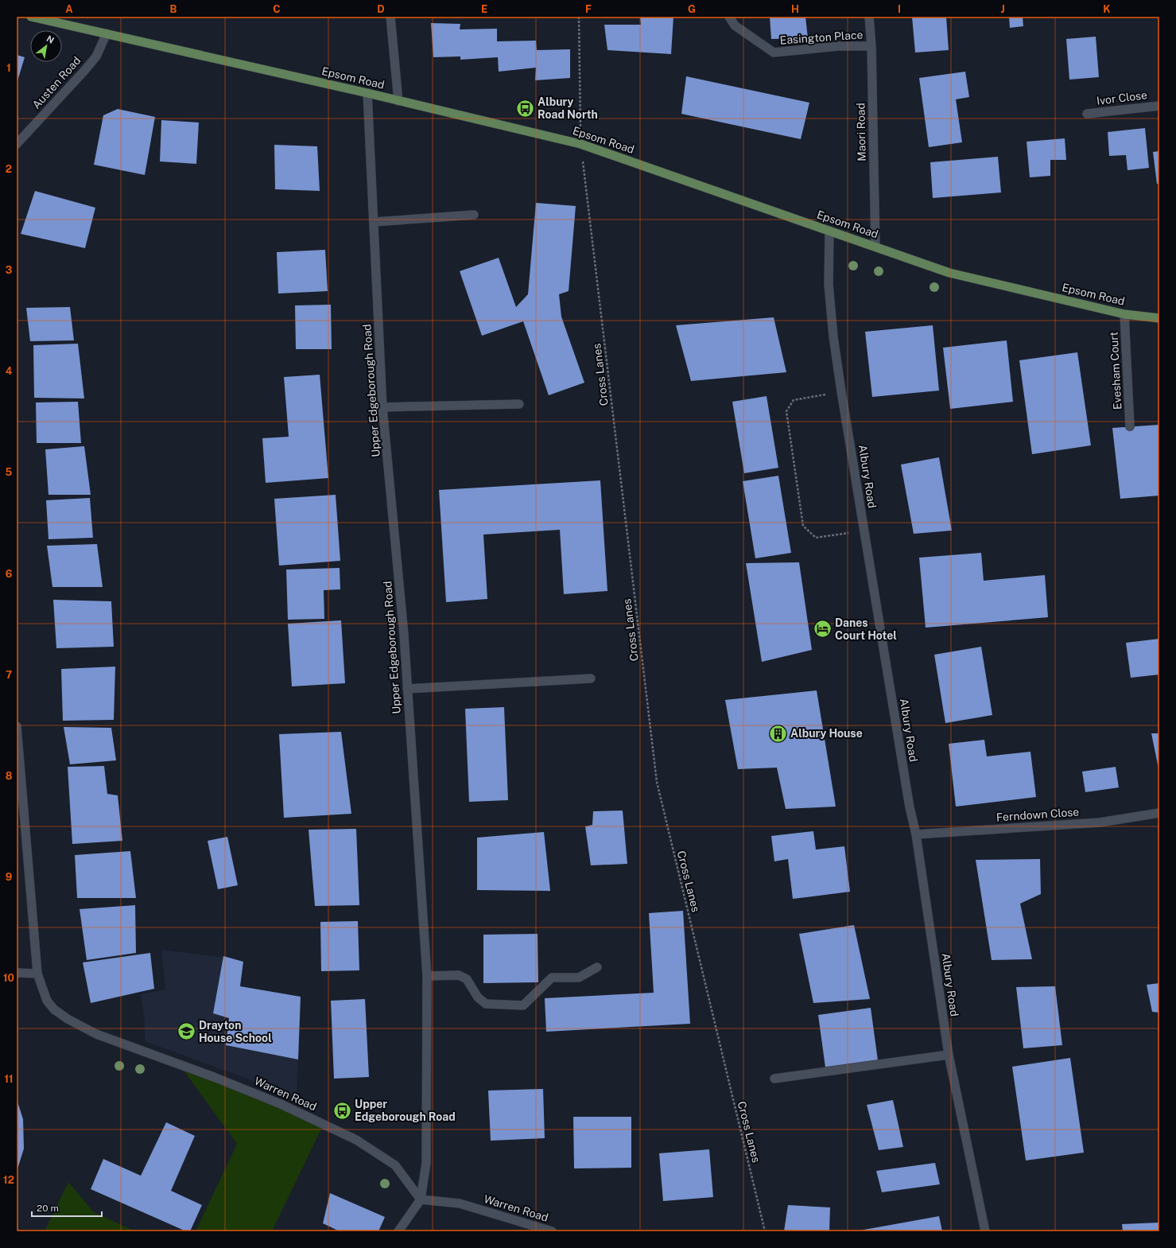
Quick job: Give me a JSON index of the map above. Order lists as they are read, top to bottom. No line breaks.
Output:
{"streets":{"main road":["Epsom Road"],"street":["Easington Place","Austen Road","Ivor Close","Maori Road","Evesham Court","Upper Edgeborough Road","Albury Road","Ferndown Close","Warren Road"],"path":["Cross Lanes"]},"crossings":[["Easington Place","Maori Road"],["Epsom Road","Austen Road"],["Epsom Road","Maori Road"],["Epsom Road","Evesham Court"],["Epsom Road","Cross Lanes"],["Epsom Road","Upper Edgeborough Road"],["Epsom Road","Albury Road"],["Upper Edgeborough Road","Warren Road"],["Albury Road","Ferndown Close"]],"places":{"bus stop":["Albury Road North","Upper Edgeborough Road"],"hotel":["Danes Court Hotel"],"building":["Albury House"],"school or university":["Drayton House School"]},"scale_bar":"20 m","north":"top right","grid":{"columns":["A","B","C","D","E","F","G","H","I","J","K"],"rows":["1","2","3","4","5","6","7","8","9","10","11","12"]}}
